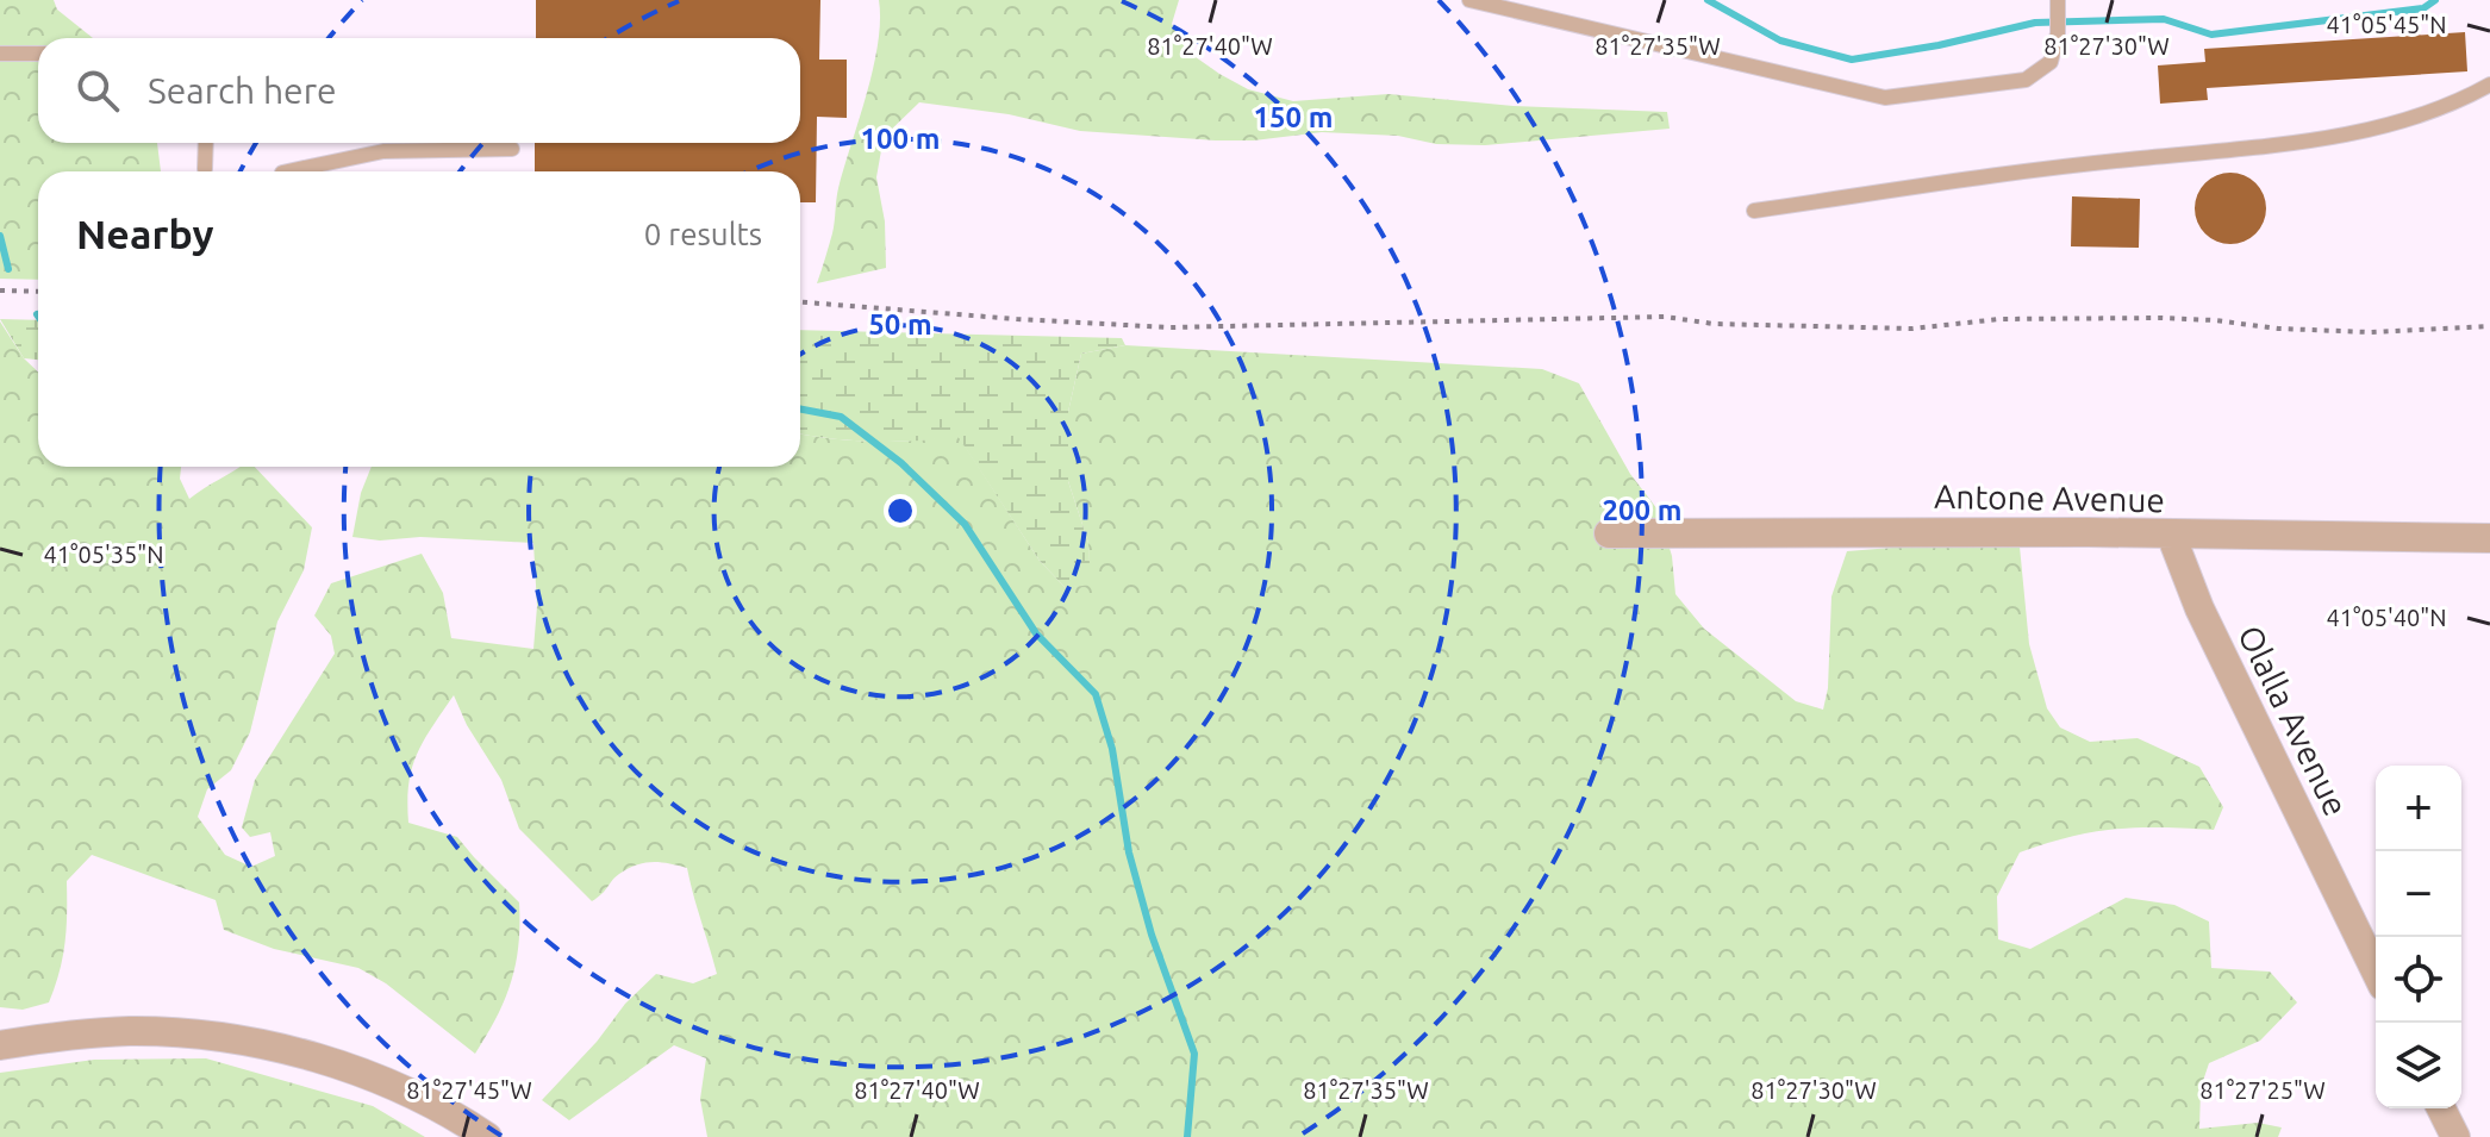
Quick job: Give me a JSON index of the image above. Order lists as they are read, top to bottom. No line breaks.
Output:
{"streets":{"street":["Antone Avenue","Olalla Avenue"]},"crossings":[["Antone Avenue","Olalla Avenue"]],"page":{"search":"Search here","heading":["Nearby","0 results"],"map_buttons":["+","−"]},"coordinates":["41°05'45\"N","81°27'40\"W","81°27'35\"W","81°27'30\"W","41°05'35\"N","41°05'40\"N","81°27'45\"W","81°27'25\"W"],"rings":["150 m","100 m","50 m","200 m"]}
